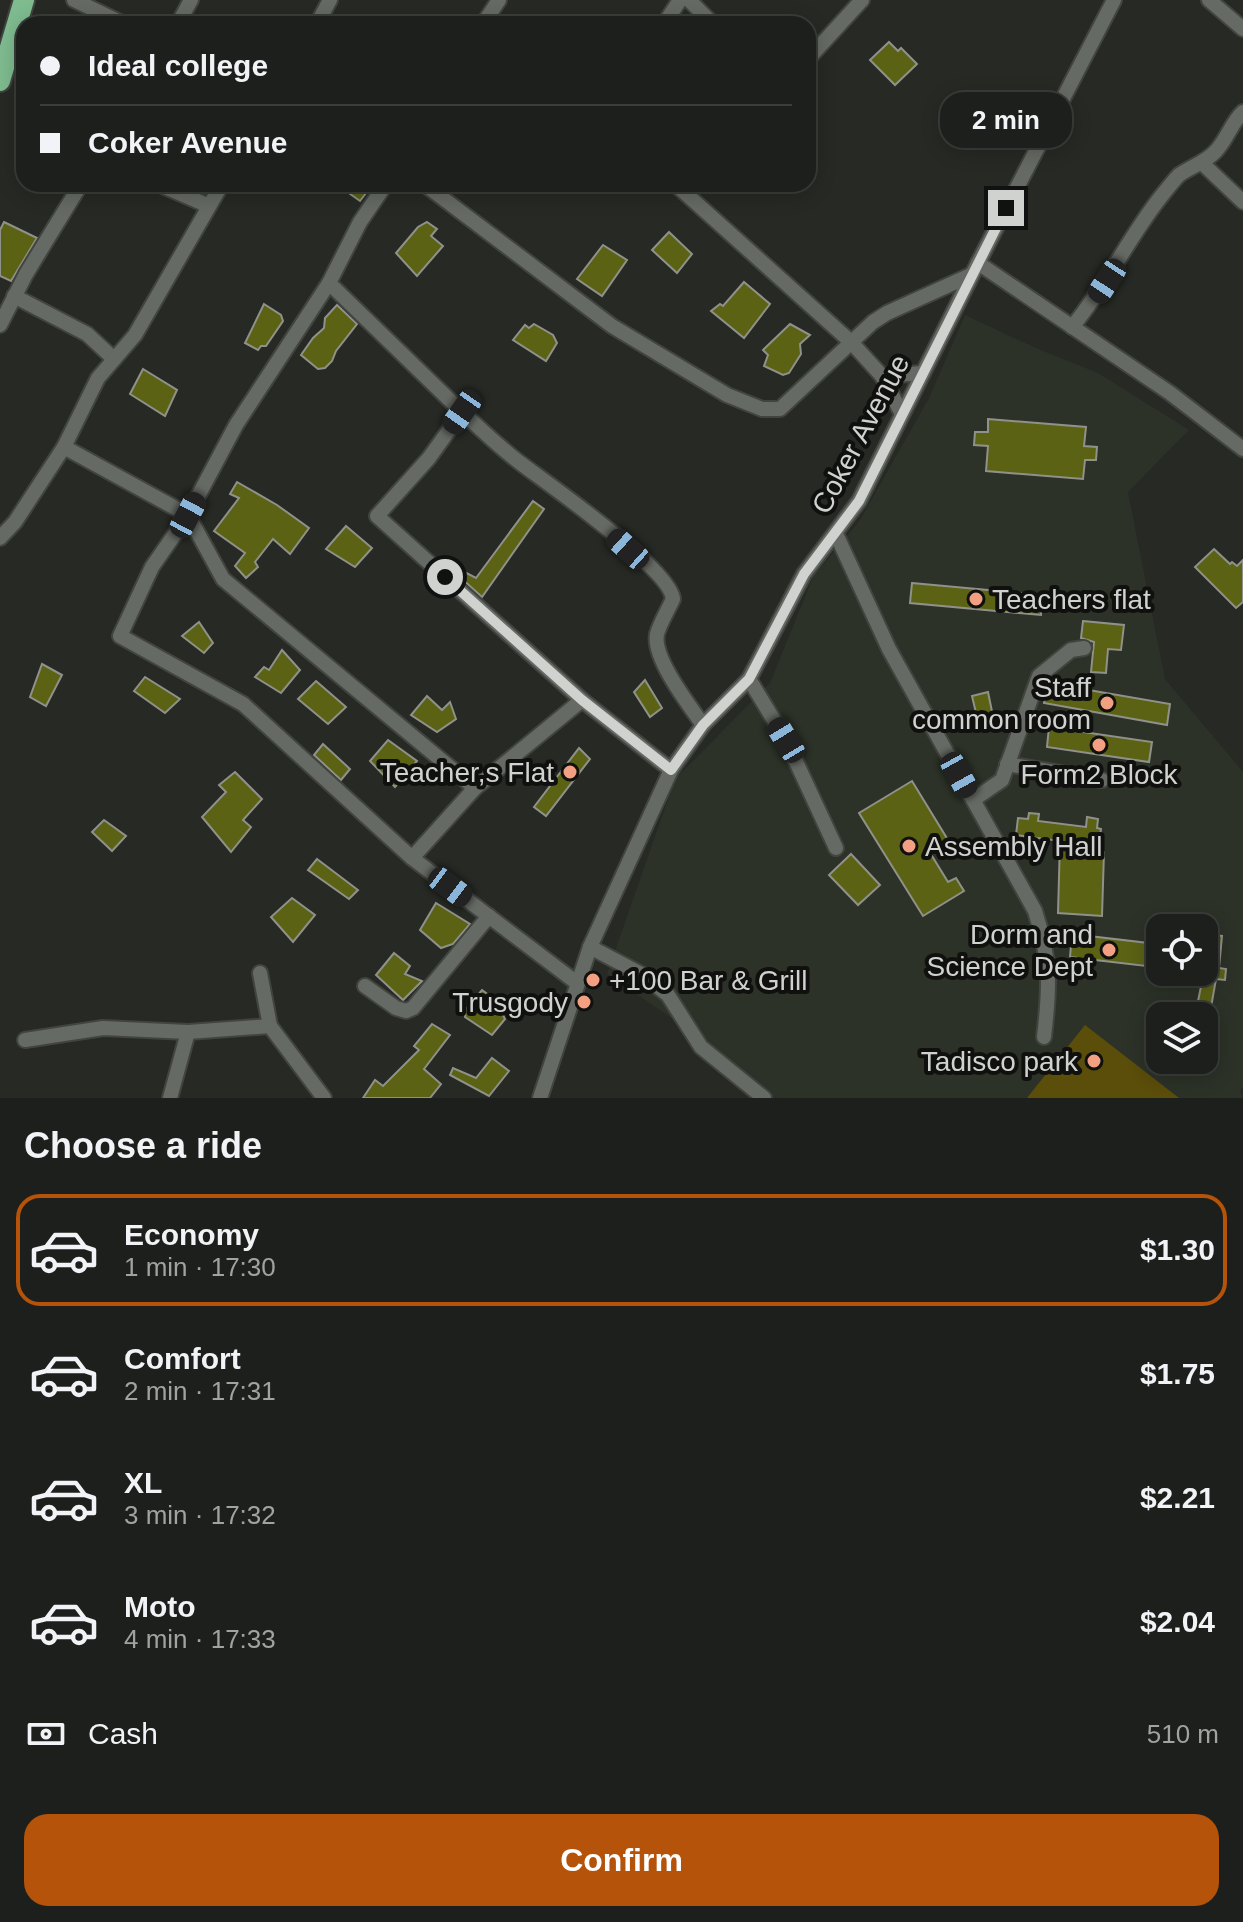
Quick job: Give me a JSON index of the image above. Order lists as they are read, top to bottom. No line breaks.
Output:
{"streets":{"street":["Coker Avenue"]},"places":["Teachers flat","Staff common room","Form2 Block","Teacher,s Flat","Assembly Hall","Dorm and Science Dept","+100 Bar & Grill","Trusgody","Tadisco park"],"page":{"banner":["Ideal college","Coker Avenue"],"bubble":"2 min","heading":"Choose a ride","list":[{"name":"Economy","note":"1 min · 17:30","value":"$1.30"},{"name":"Comfort","note":"2 min · 17:31","value":"$1.75"},{"name":"XL","note":"3 min · 17:32","value":"$2.21"},{"name":"Moto","note":"4 min · 17:33","value":"$2.04"}],"pay":["Cash","510 m"],"buttons":"Confirm"}}
